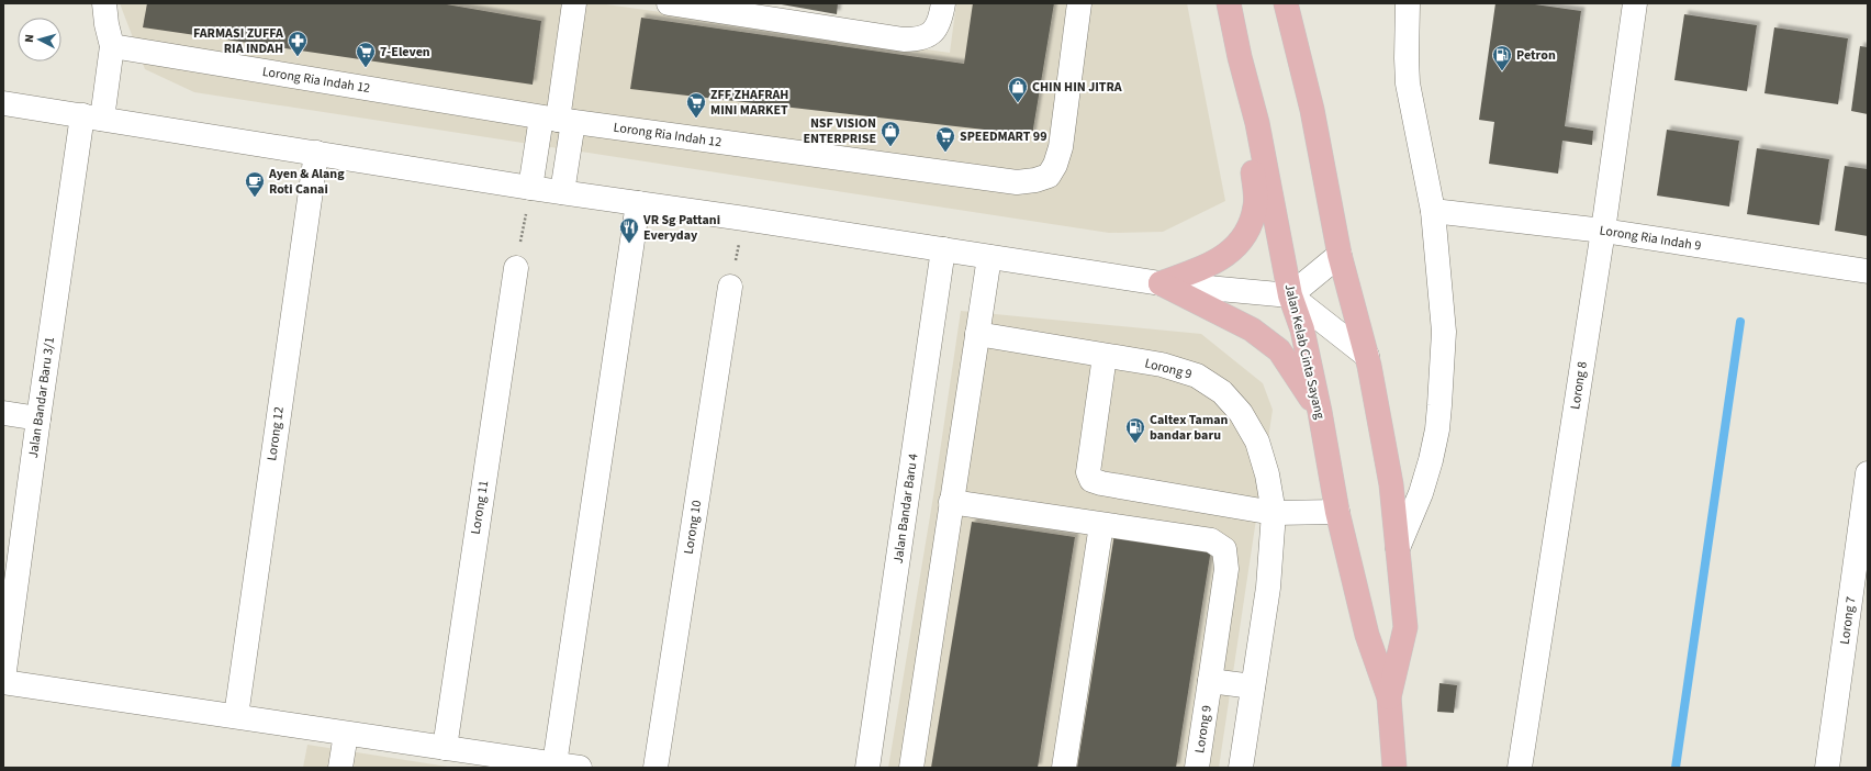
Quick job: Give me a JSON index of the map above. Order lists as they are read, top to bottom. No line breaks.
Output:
{"streets":{"main road":["Jalan Kelab Cinta Sayang"],"street":["Lorong Ria Indah 12","Lorong Ria Indah 9","Lorong 9","Lorong 8","Jalan Bandar Baru 3/1","Lorong 12","Lorong 11","Jalan Bandar Baru 4","Lorong 10","Lorong 7"]},"crossings":[["Lorong Ria Indah 12","Jalan Bandar Baru 3/1"],["Lorong Ria Indah 9","Lorong 8"]],"places":{"pharmacy":["FARMASI ZUFFA RIA INDAH"],"supermarket":["7-Eleven","ZFF ZHAFRAH MINI MARKET","SPEEDMART 99"],"fuel station":["Petron","Caltex Taman bandar baru"],"shop":["CHIN HIN JITRA","NSF VISION ENTERPRISE"],"cafe":["Ayen & Alang Roti Canai"],"restaurant":["VR Sg Pattani Everyday"]},"north":"left"}
